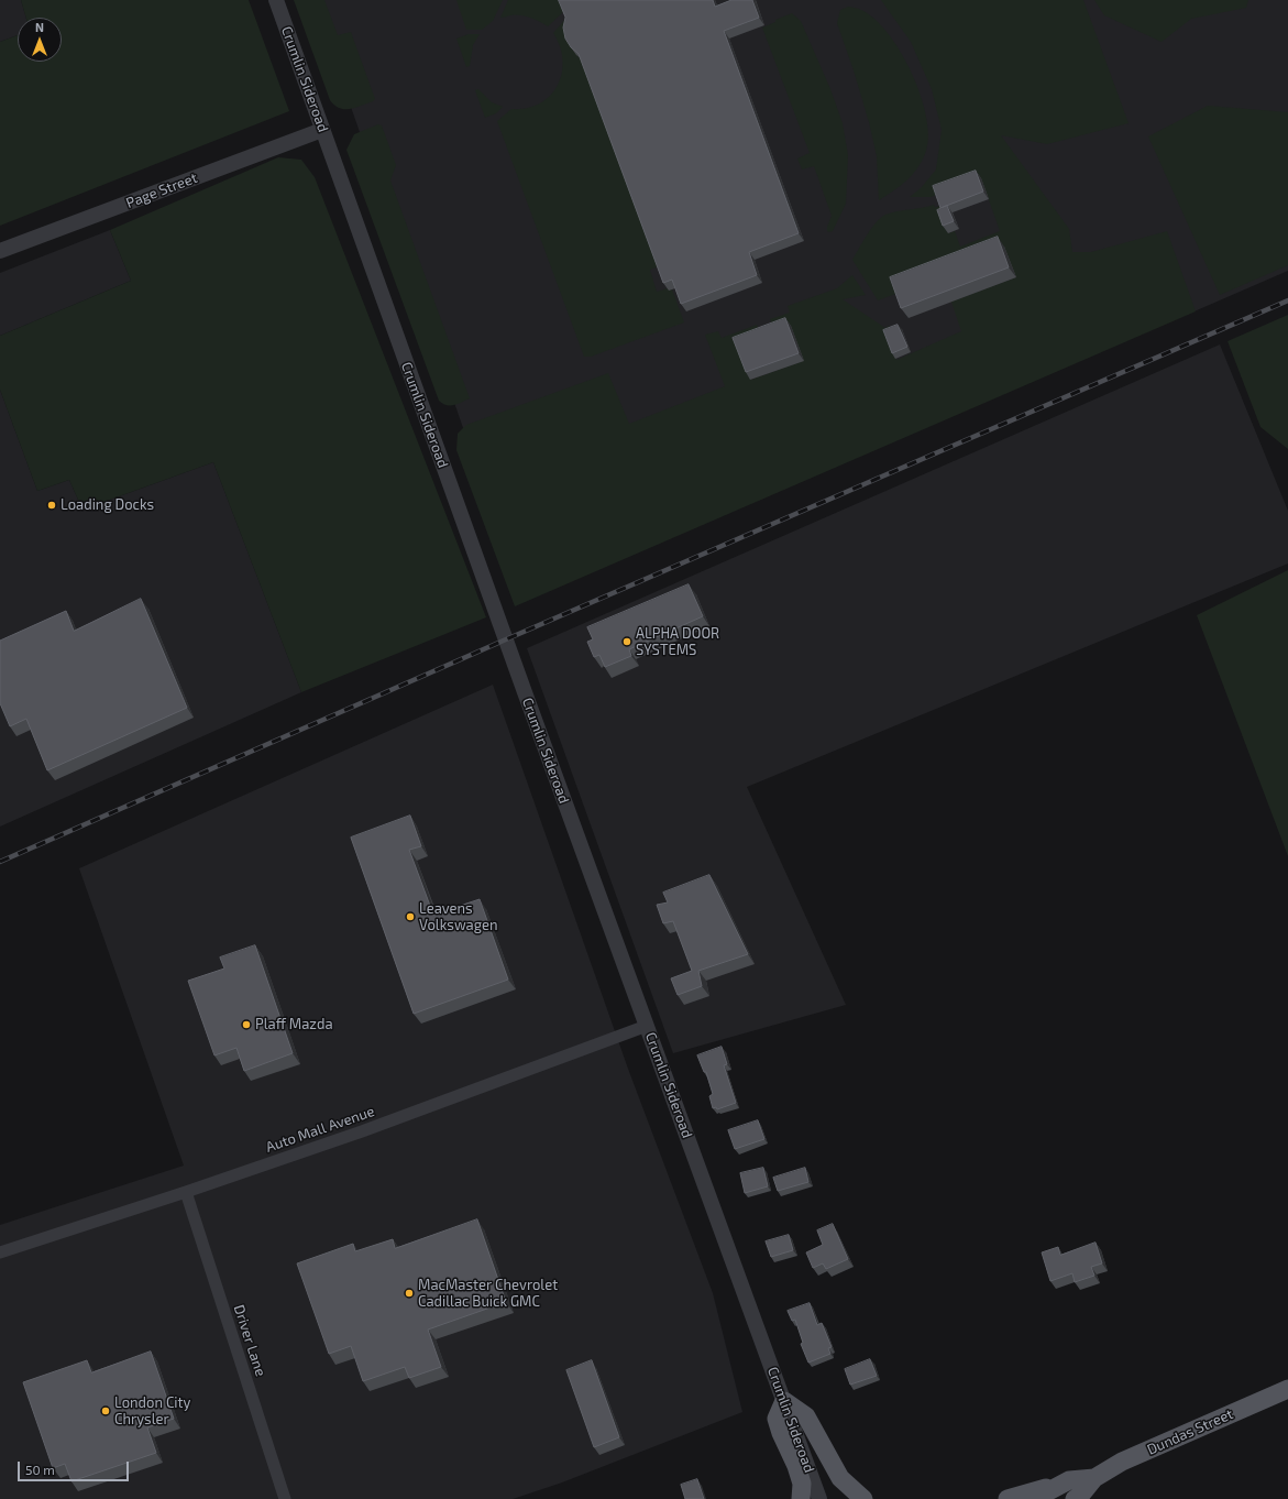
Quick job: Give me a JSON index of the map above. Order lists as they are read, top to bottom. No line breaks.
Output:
{"streets":{"main road":["Dundas Street"],"street":["Crumlin Sideroad","Page Street","Auto Mall Avenue","Driver Lane"]},"crossings":[["Crumlin Sideroad","Page Street"],["Crumlin Sideroad","Auto Mall Avenue"],["Auto Mall Avenue","Driver Lane"]],"places":["Loading Docks","ALPHA DOOR SYSTEMS","Leavens Volkswagen","Plaff Mazda","MacMaster Chevrolet Cadillac Buick GMC","London City Chrysler"],"scale_bar":"50 m","north":"top"}
